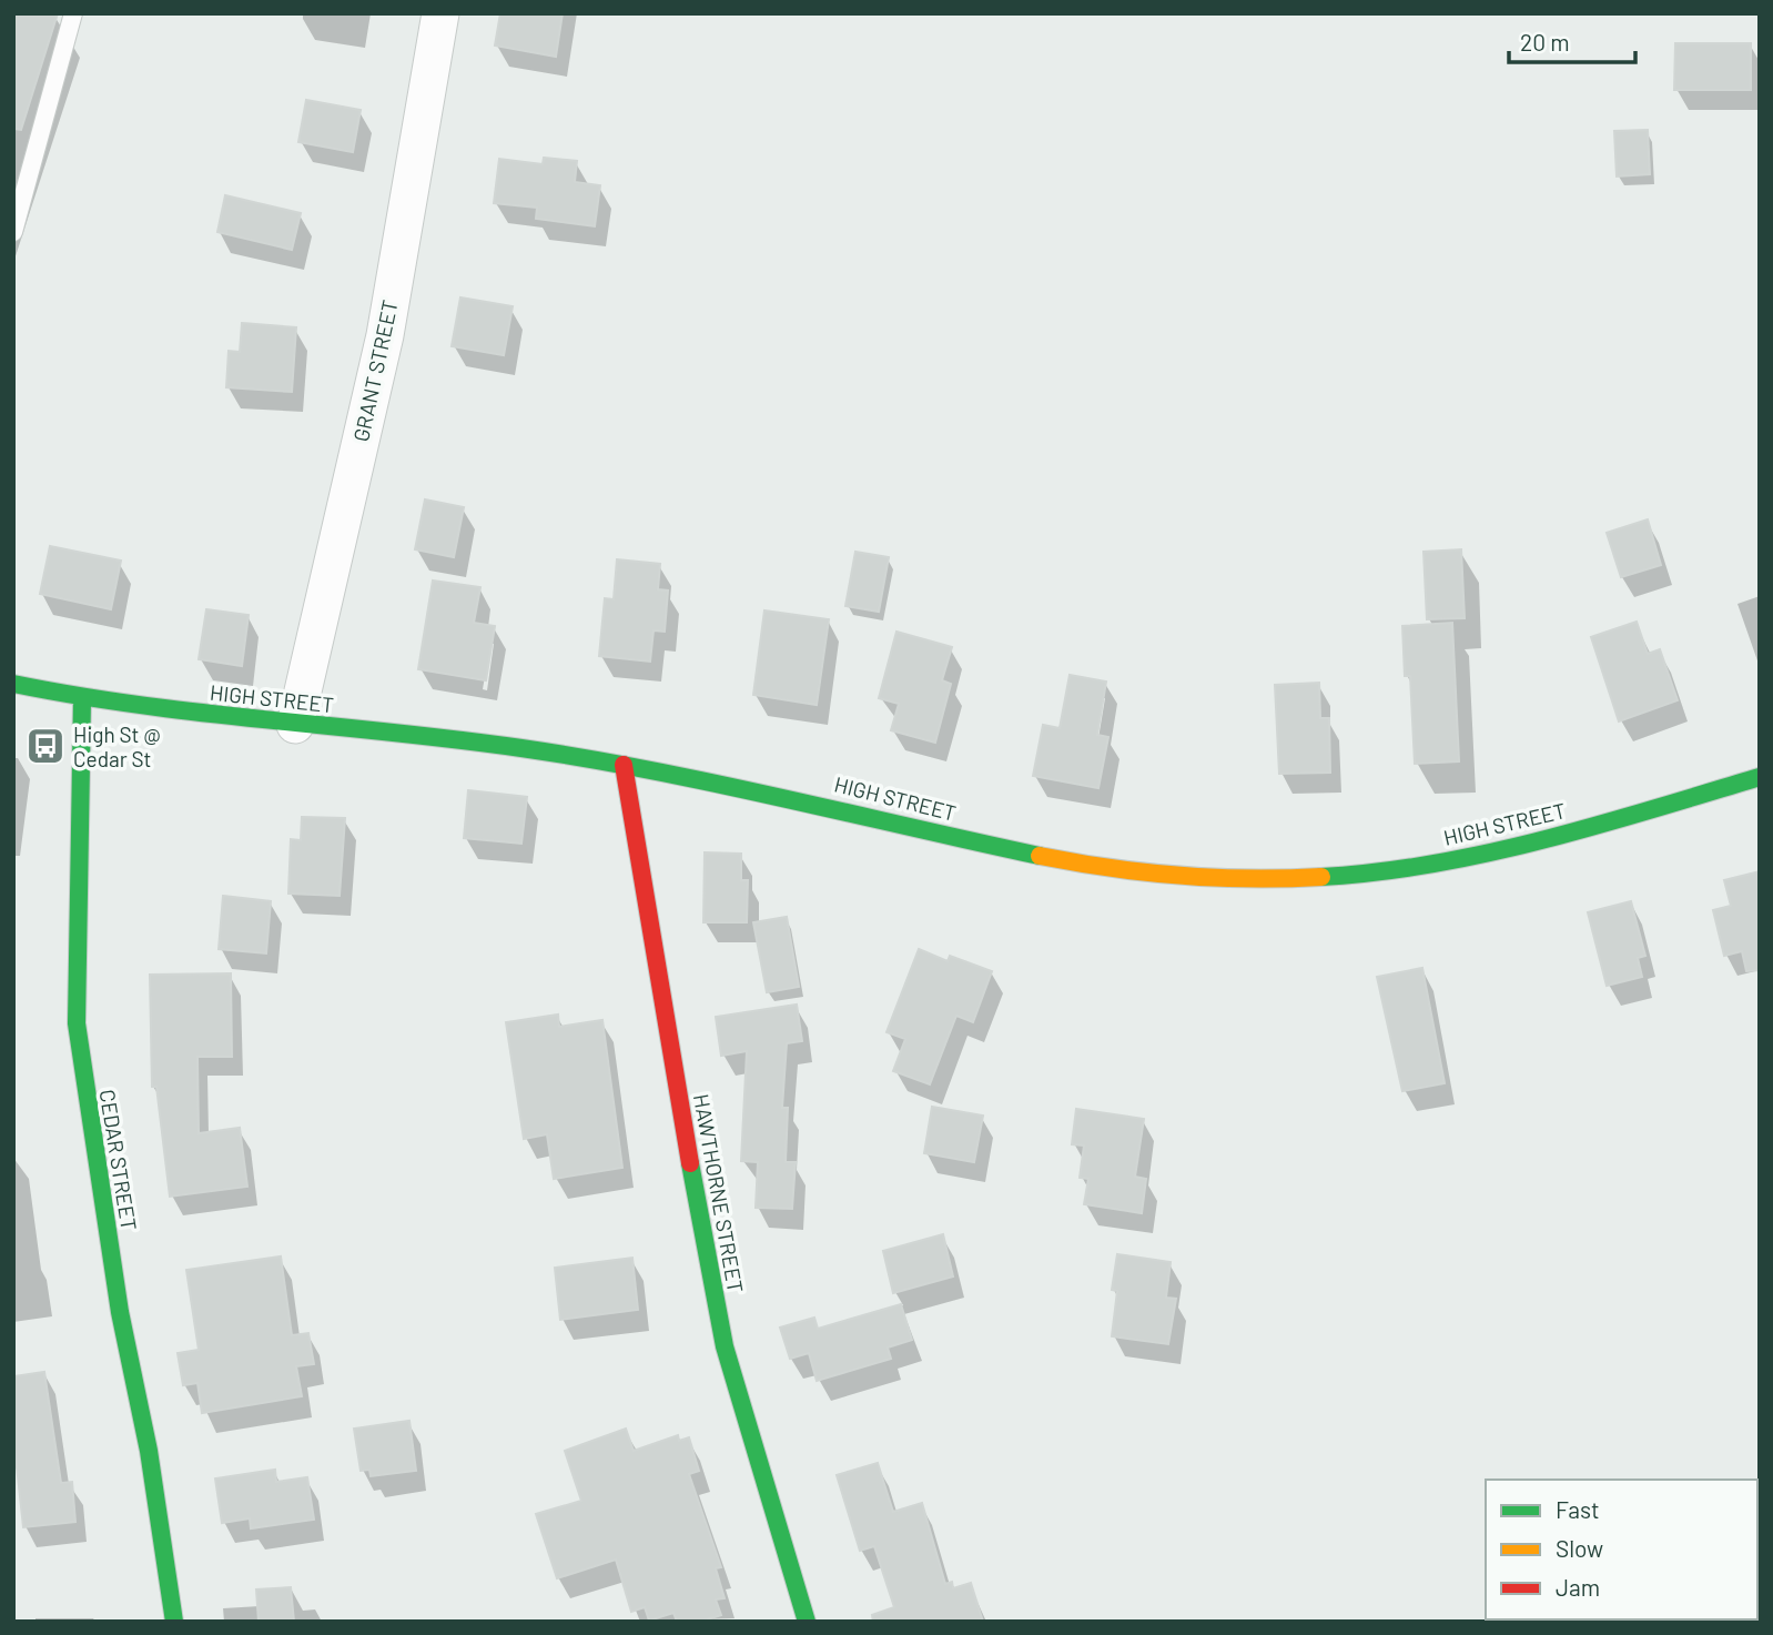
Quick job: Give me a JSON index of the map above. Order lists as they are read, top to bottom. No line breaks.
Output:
{"streets":{"street":["GRANT STREET","HIGH STREET","CEDAR STREET","HAWTHORNE STREET"]},"crossings":[["GRANT STREET","HIGH STREET"],["HIGH STREET","CEDAR STREET"],["HIGH STREET","HAWTHORNE STREET"]],"places":{"bus stop":["High St @ Cedar St"]},"legend":["Fast","Slow","Jam"],"scale_bar":"20 m"}
